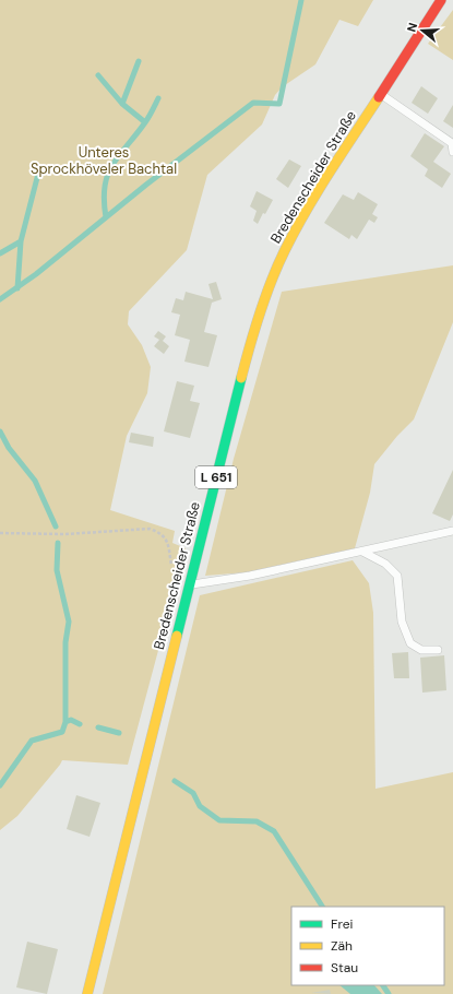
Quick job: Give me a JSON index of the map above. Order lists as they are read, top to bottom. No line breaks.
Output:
{"streets":{"main road":["Bredenscheider Straße","L 651"]},"parks":["Unteres Sprockhöveler Bachtal"],"legend":["Frei","Zäh","Stau"],"north":"left"}
